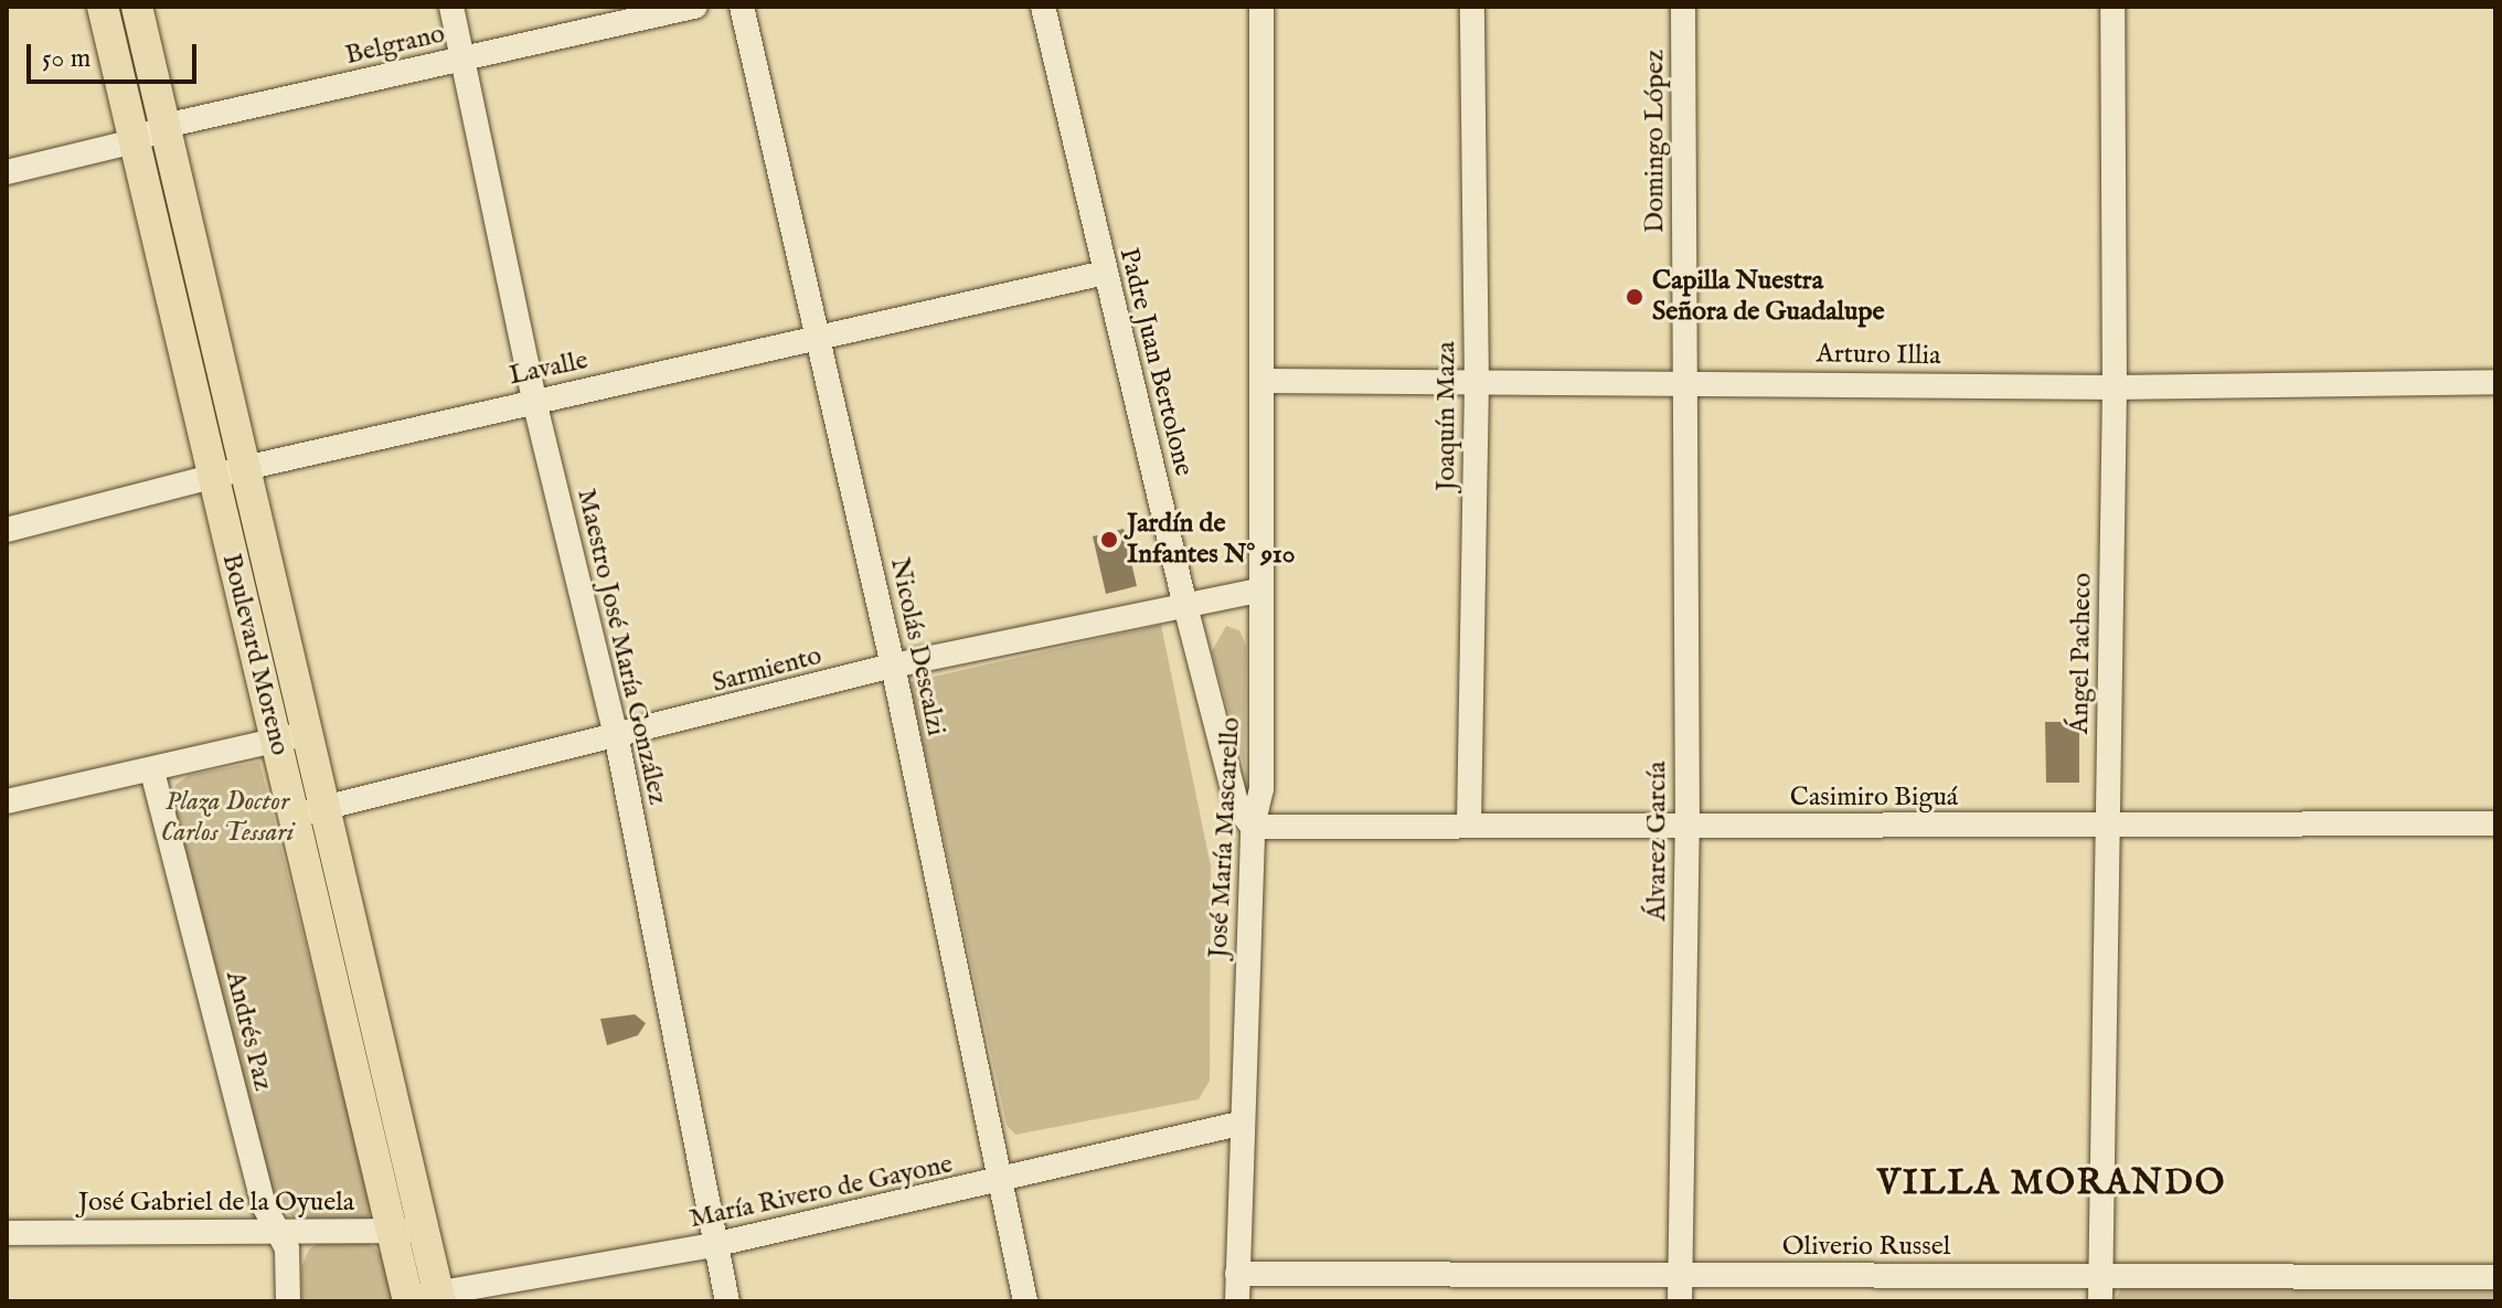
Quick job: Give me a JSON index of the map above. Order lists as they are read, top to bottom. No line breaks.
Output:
{"streets":{"main road":["Boulevard Moreno"],"street":["Belgrano","Domingo López","Arturo Illia","Padre Juan Bertolone","Lavalle","Joaquín Maza","Maestro José María González","Nicolás Descalzi","Ángel Pacheco","Sarmiento","Casimiro Biguá","José María Mascarello","Álvarez García","Andrés Paz","María Rivero de Gayone","José Gabriel de la Oyuela","Oliverio Russel"]},"crossings":[["Belgrano","Maestro José María González"],["Belgrano","Boulevard Moreno"],["Domingo López","Arturo Illia"],["Domingo López","Álvarez García"],["Arturo Illia","Joaquín Maza"],["Arturo Illia","Ángel Pacheco"],["Arturo Illia","José María Mascarello"],["Arturo Illia","Álvarez García"],["Padre Juan Bertolone","Lavalle"],["Padre Juan Bertolone","Sarmiento"],["Padre Juan Bertolone","Casimiro Biguá"],["Padre Juan Bertolone","José María Mascarello"],["Lavalle","Maestro José María González"],["Lavalle","Nicolás Descalzi"],["Lavalle","Boulevard Moreno"],["Joaquín Maza","Casimiro Biguá"],["Maestro José María González","Sarmiento"],["Maestro José María González","María Rivero de Gayone"],["Nicolás Descalzi","Sarmiento"],["Nicolás Descalzi","María Rivero de Gayone"],["Ángel Pacheco","Casimiro Biguá"],["Ángel Pacheco","Oliverio Russel"],["Boulevard Moreno","Sarmiento"],["Boulevard Moreno","María Rivero de Gayone"],["Boulevard Moreno","José Gabriel de la Oyuela"],["Sarmiento","José María Mascarello"],["Casimiro Biguá","José María Mascarello"],["Casimiro Biguá","Álvarez García"],["José María Mascarello","María Rivero de Gayone"],["José María Mascarello","Oliverio Russel"],["Álvarez García","Oliverio Russel"],["Andrés Paz","José Gabriel de la Oyuela"]],"districts":["VILLA MORANDO"],"parks":["Plaza Doctor Carlos Tessari"],"places":["Capilla Nuestra Señora de Guadalupe","Jardín de Infantes N° 910"],"scale_bar":"50 m"}
